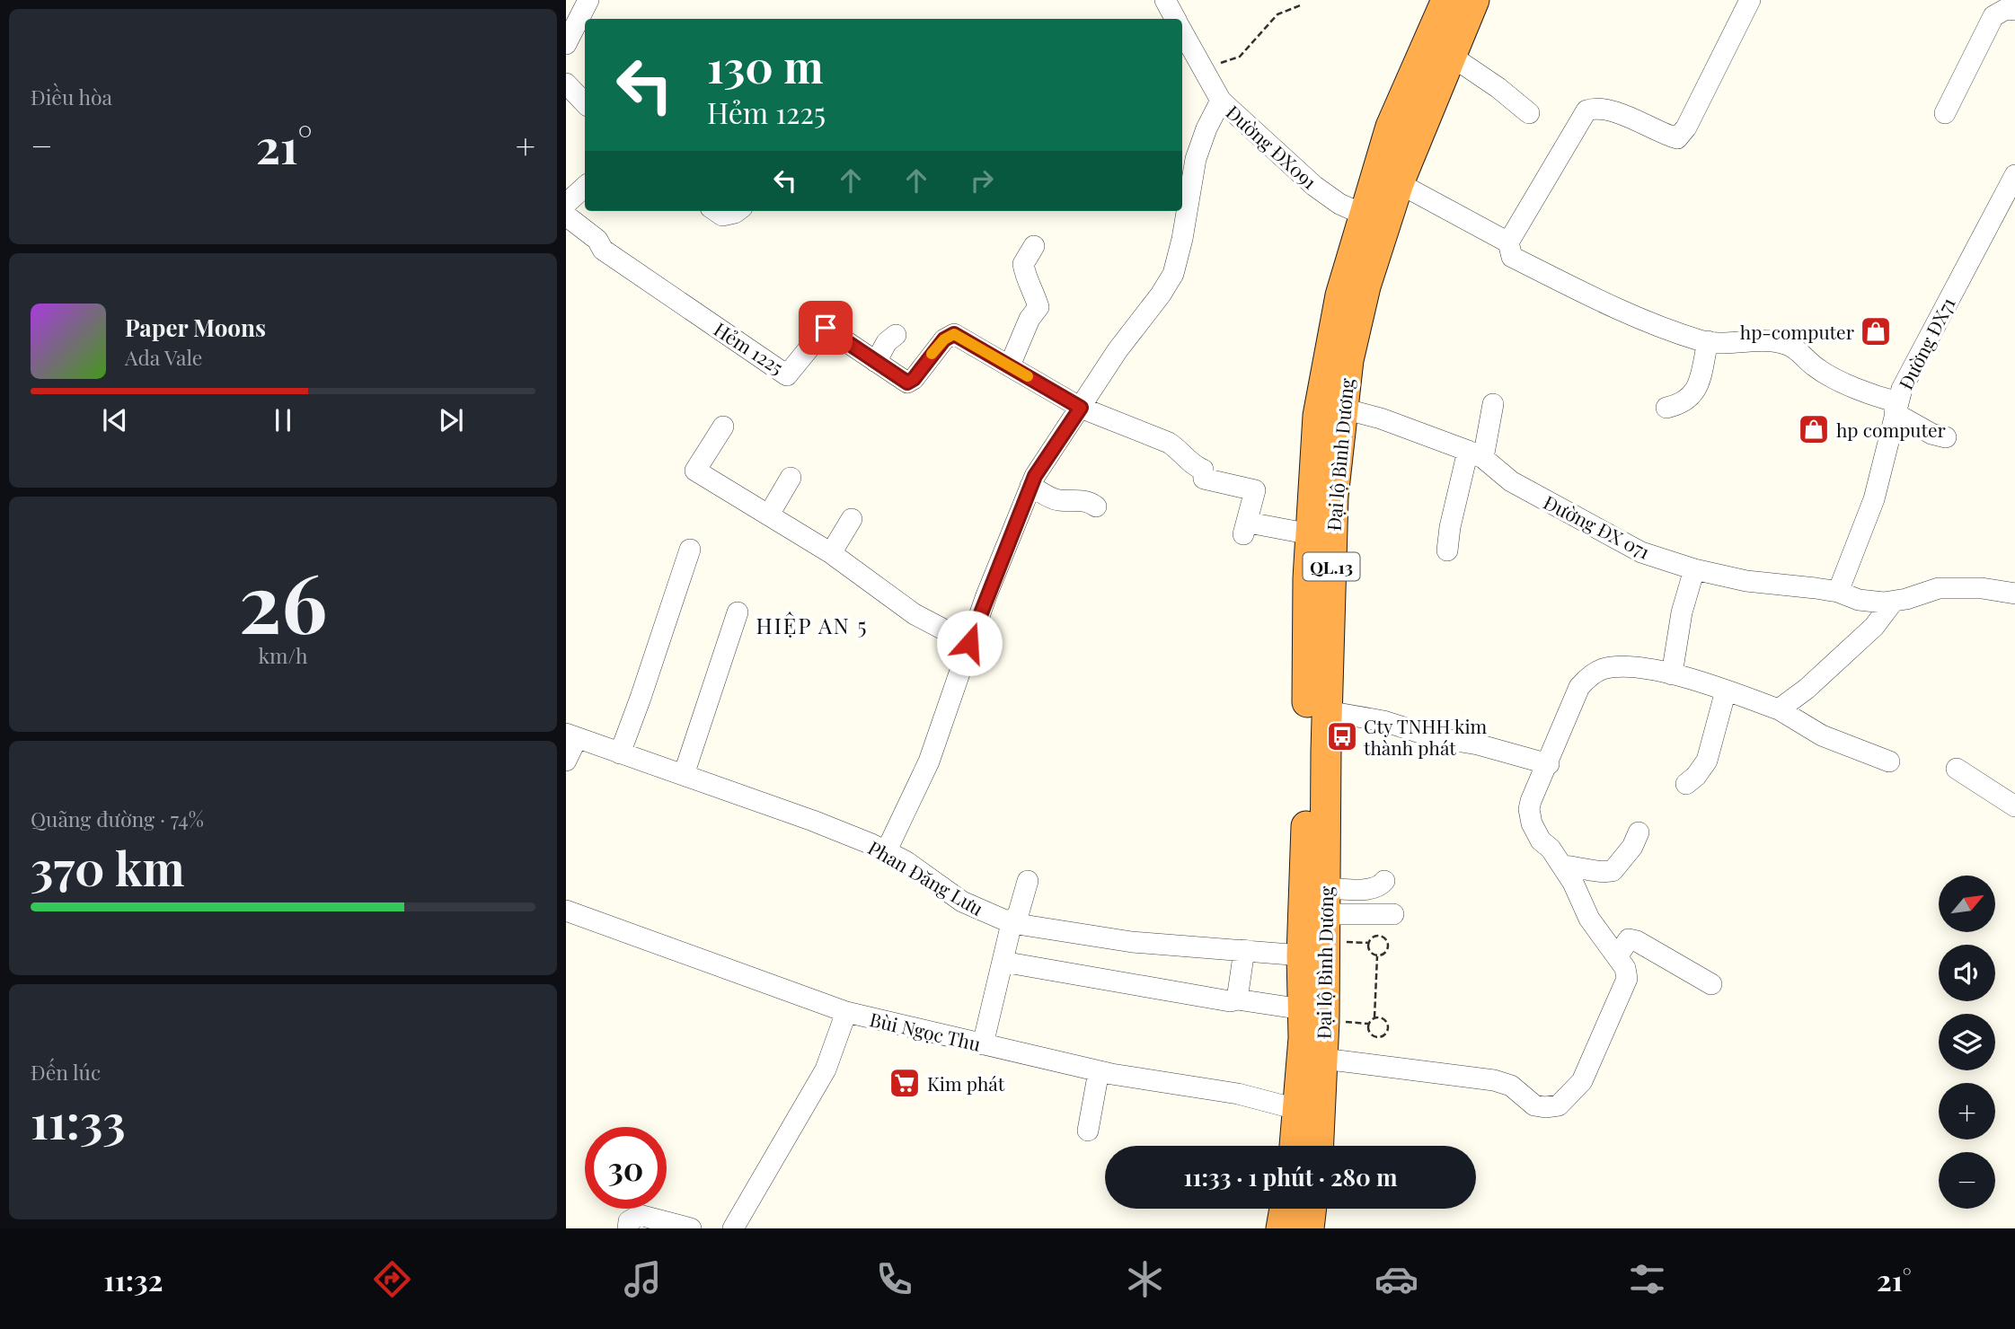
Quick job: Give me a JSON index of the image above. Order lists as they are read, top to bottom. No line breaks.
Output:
{"streets":{"highway":["Đại lộ Bình Dương","QL.13"],"street":["Đường ĐX091","Đường ĐX71","Hẻm 1225","Đường ĐX 071","Phan Đăng Lưu","Bùi Ngọc Thu"]},"crossings":[["Đường ĐX091","Đại lộ Bình Dương"],["Đường ĐX71","Đường ĐX 071"],["Hẻm 1225","Đại lộ Bình Dương"],["Đại lộ Bình Dương","Đường ĐX 071"],["Đại lộ Bình Dương","Phan Đăng Lưu"],["Đại lộ Bình Dương","Bùi Ngọc Thu"]],"districts":["HIỆP AN 5"],"places":{"shop":["hp-computer","hp computer"],"bus stop":["Cty TNHH kim thành phát"],"supermarket":["Kim phát"]},"north":"top right","page":{"tile":["Điều hòa",["26","km/h"],["Quãng đường · 74%","370 km"],["Đến lúc","11:33"]],"turn":["130 m","Hẻm 1225"],"heat":["−","21°","+"],"song":["Paper Moons","Ada Vale"],"map_buttons":["+","−"],"limit":"30","trip":"11:33 · 1 phút · 280 m","tabs":["11:32","21°"]}}
